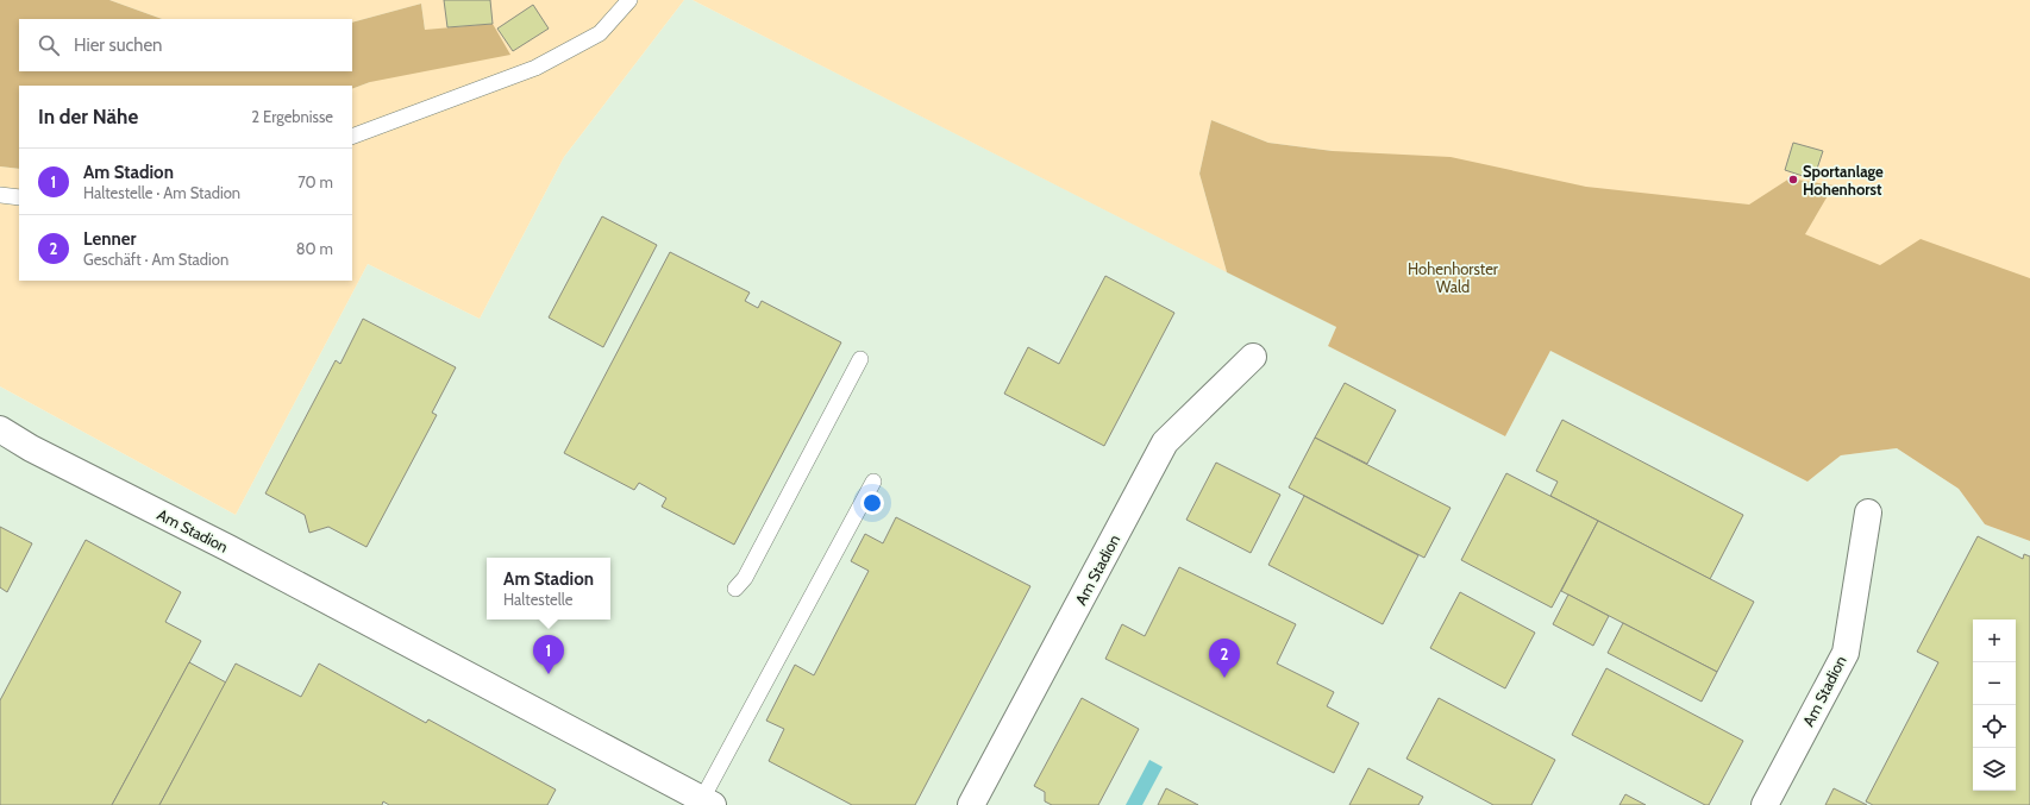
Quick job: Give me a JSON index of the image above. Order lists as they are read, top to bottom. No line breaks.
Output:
{"streets":{"street":["Am Stadion"]},"parks":["Hohenhorster Wald"],"places":["Sportanlage Hohenhorst"],"page":{"search":"Hier suchen","heading":["In der Nähe","2 Ergebnisse"],"list":[{"mark":"1","name":"Am Stadion","note":"Haltestelle · Am Stadion","value":"70 m"},{"mark":"2","name":"Lenner","note":"Geschäft · Am Stadion","value":"80 m"}],"popup":["Am Stadion","Haltestelle"],"map_buttons":["+","−"],"pins":["1","2"]}}
